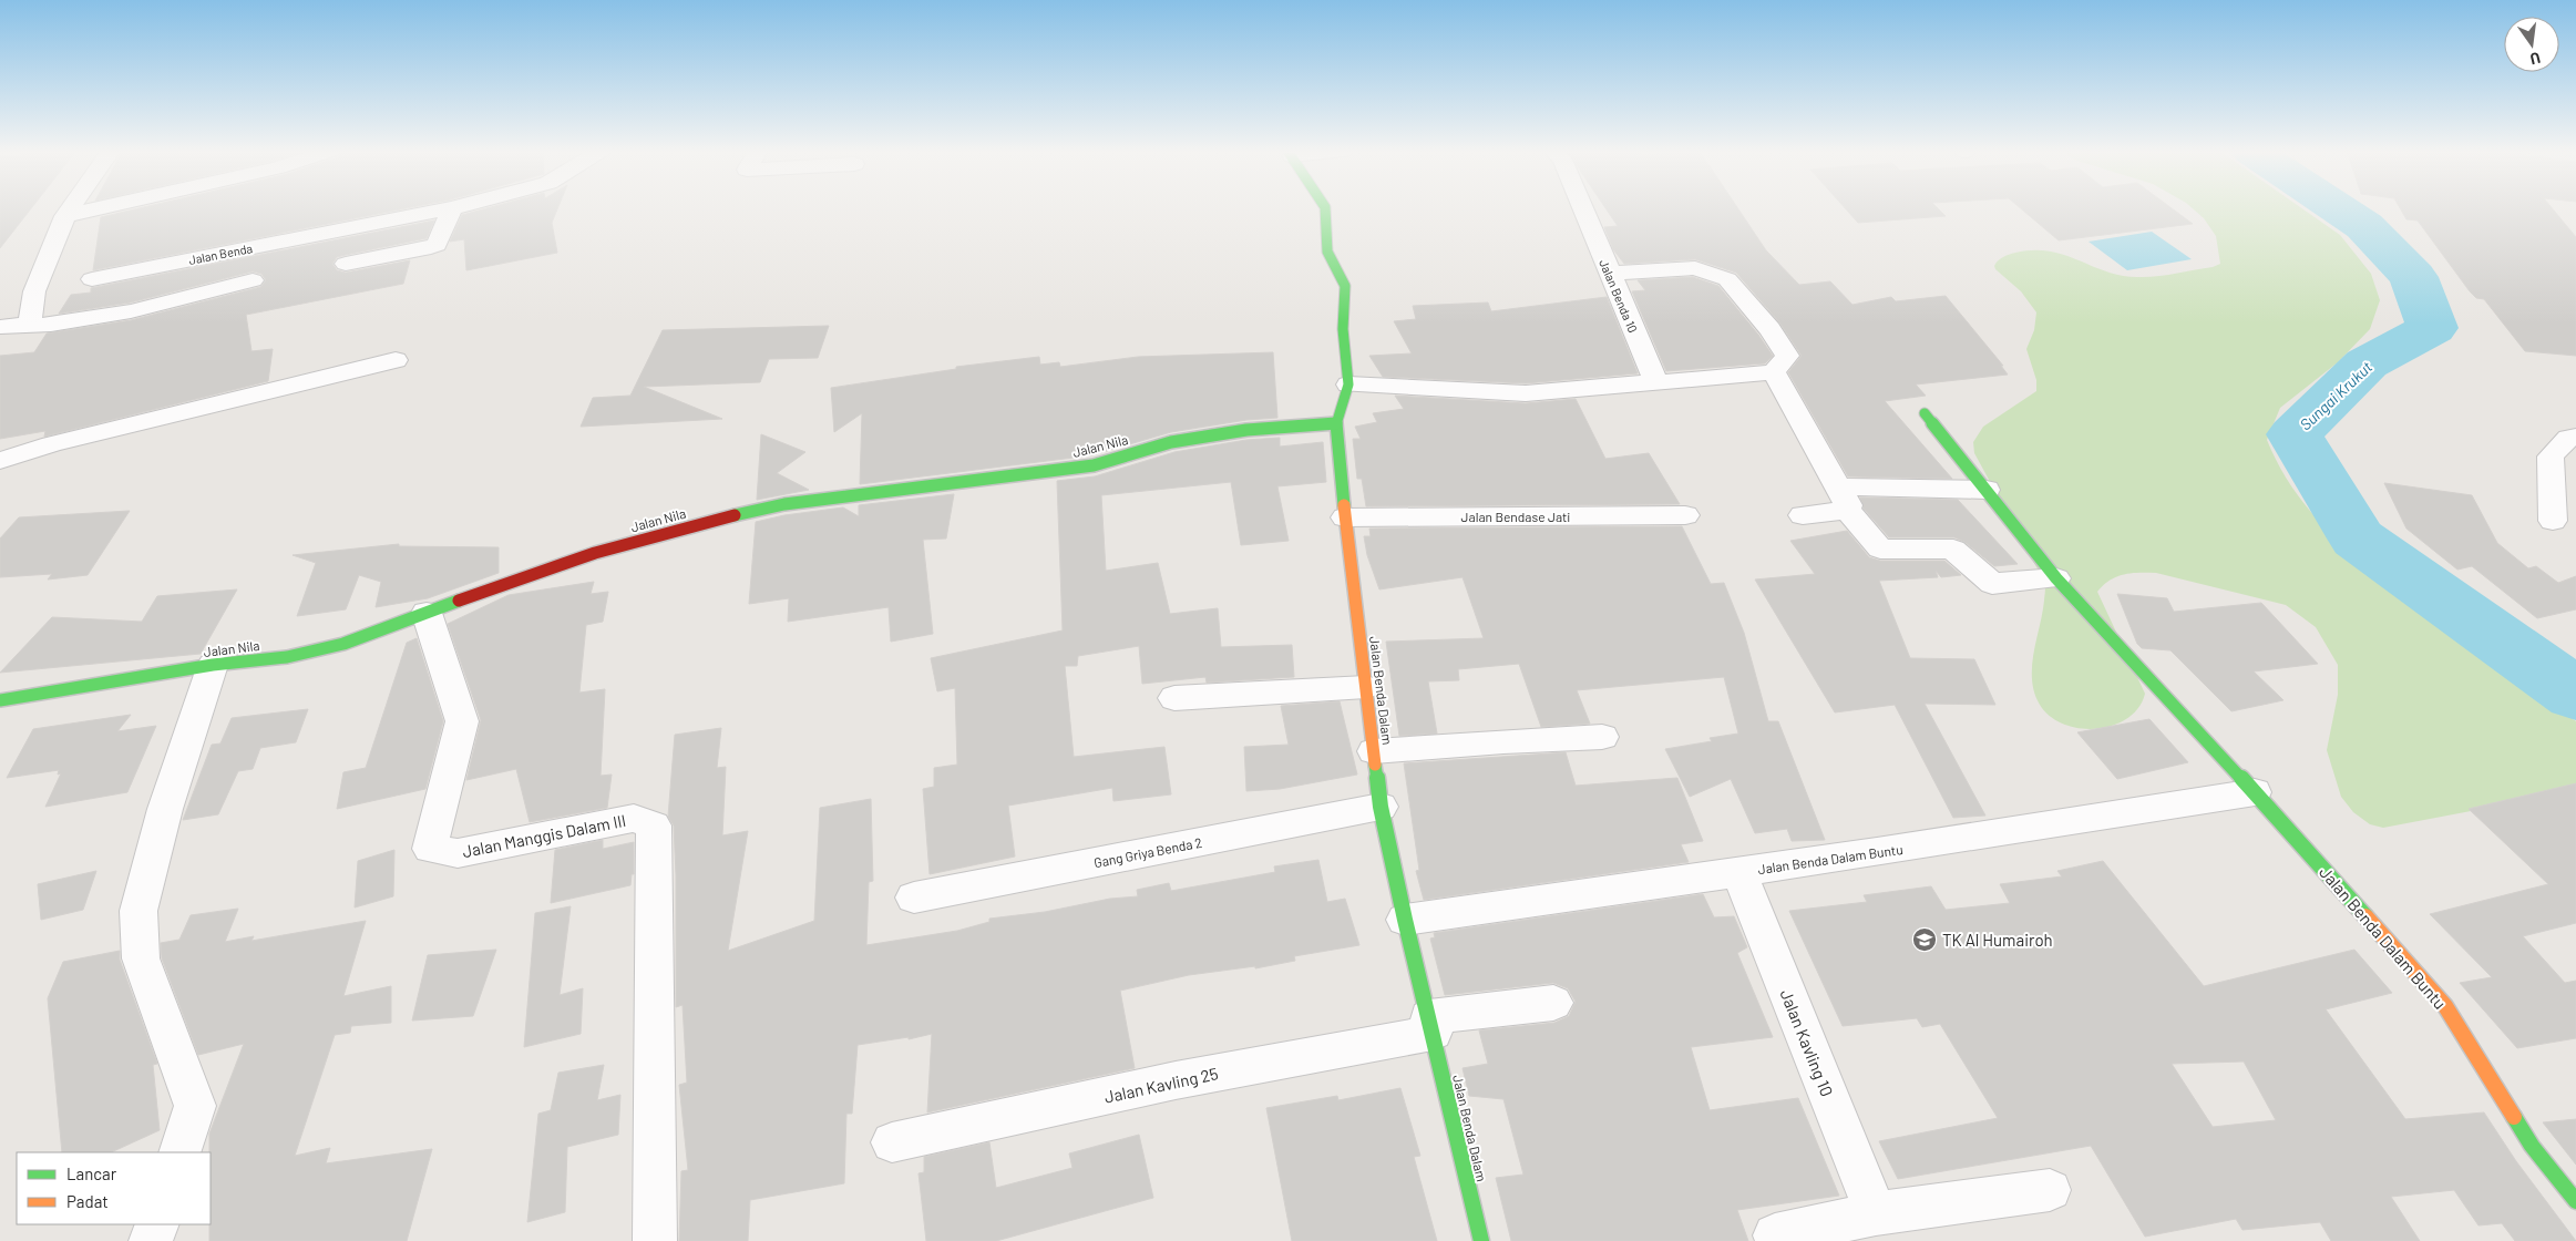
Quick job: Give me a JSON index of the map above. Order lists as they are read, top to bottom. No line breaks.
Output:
{"streets":{"street":["Jalan Benda","Jalan Benda 10","Jalan Nila","Jalan Bendase Jati","Jalan Benda Dalam","Jalan Manggis Dalam III","Gang Griya Benda 2","Jalan Benda Dalam Buntu","Jalan Kavling 10","Jalan Kavling 25"]},"crossings":[["Jalan Nila","Jalan Benda Dalam"],["Jalan Nila","Jalan Manggis Dalam III"],["Jalan Bendase Jati","Jalan Benda Dalam"],["Jalan Benda Dalam","Gang Griya Benda 2"],["Jalan Benda Dalam","Jalan Benda Dalam Buntu"],["Jalan Benda Dalam","Jalan Kavling 25"],["Jalan Benda Dalam Buntu","Jalan Kavling 10"]],"water":["Sungai Krukut"],"places":{"school or university":["TK Al Humairoh"]},"legend":["Lancar","Padat"],"north":"bottom"}
